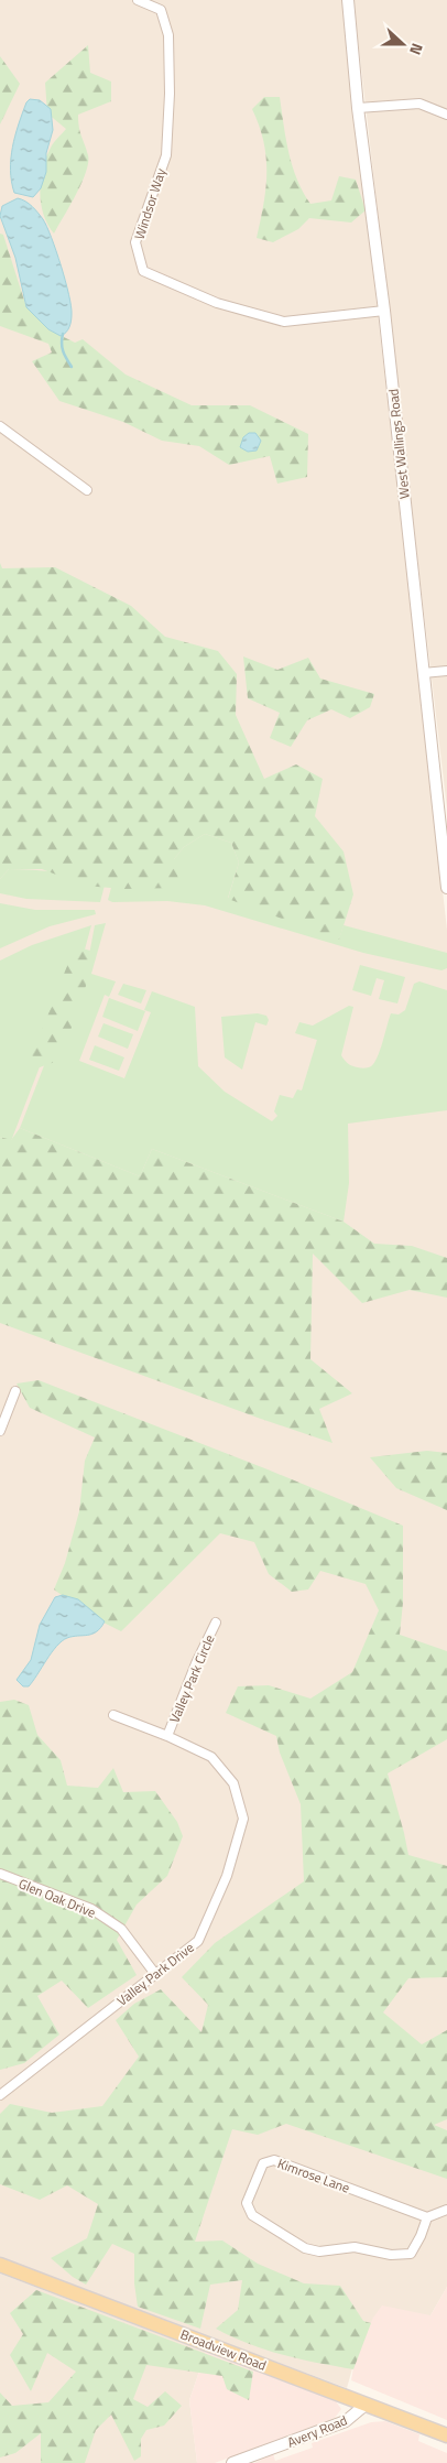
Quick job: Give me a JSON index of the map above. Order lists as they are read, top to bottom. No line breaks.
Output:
{"streets":{"main road":["Broadview Road"],"street":["Windsor Way","West Wallings Road","Valley Park Circle","Glen Oak Drive","Valley Park Drive","Kimrose Lane","Avery Road"]},"crossings":[["Windsor Way","West Wallings Road"],["Valley Park Circle","Valley Park Drive"],["Glen Oak Drive","Valley Park Drive"],["Broadview Road","Avery Road"]],"north":"right"}
